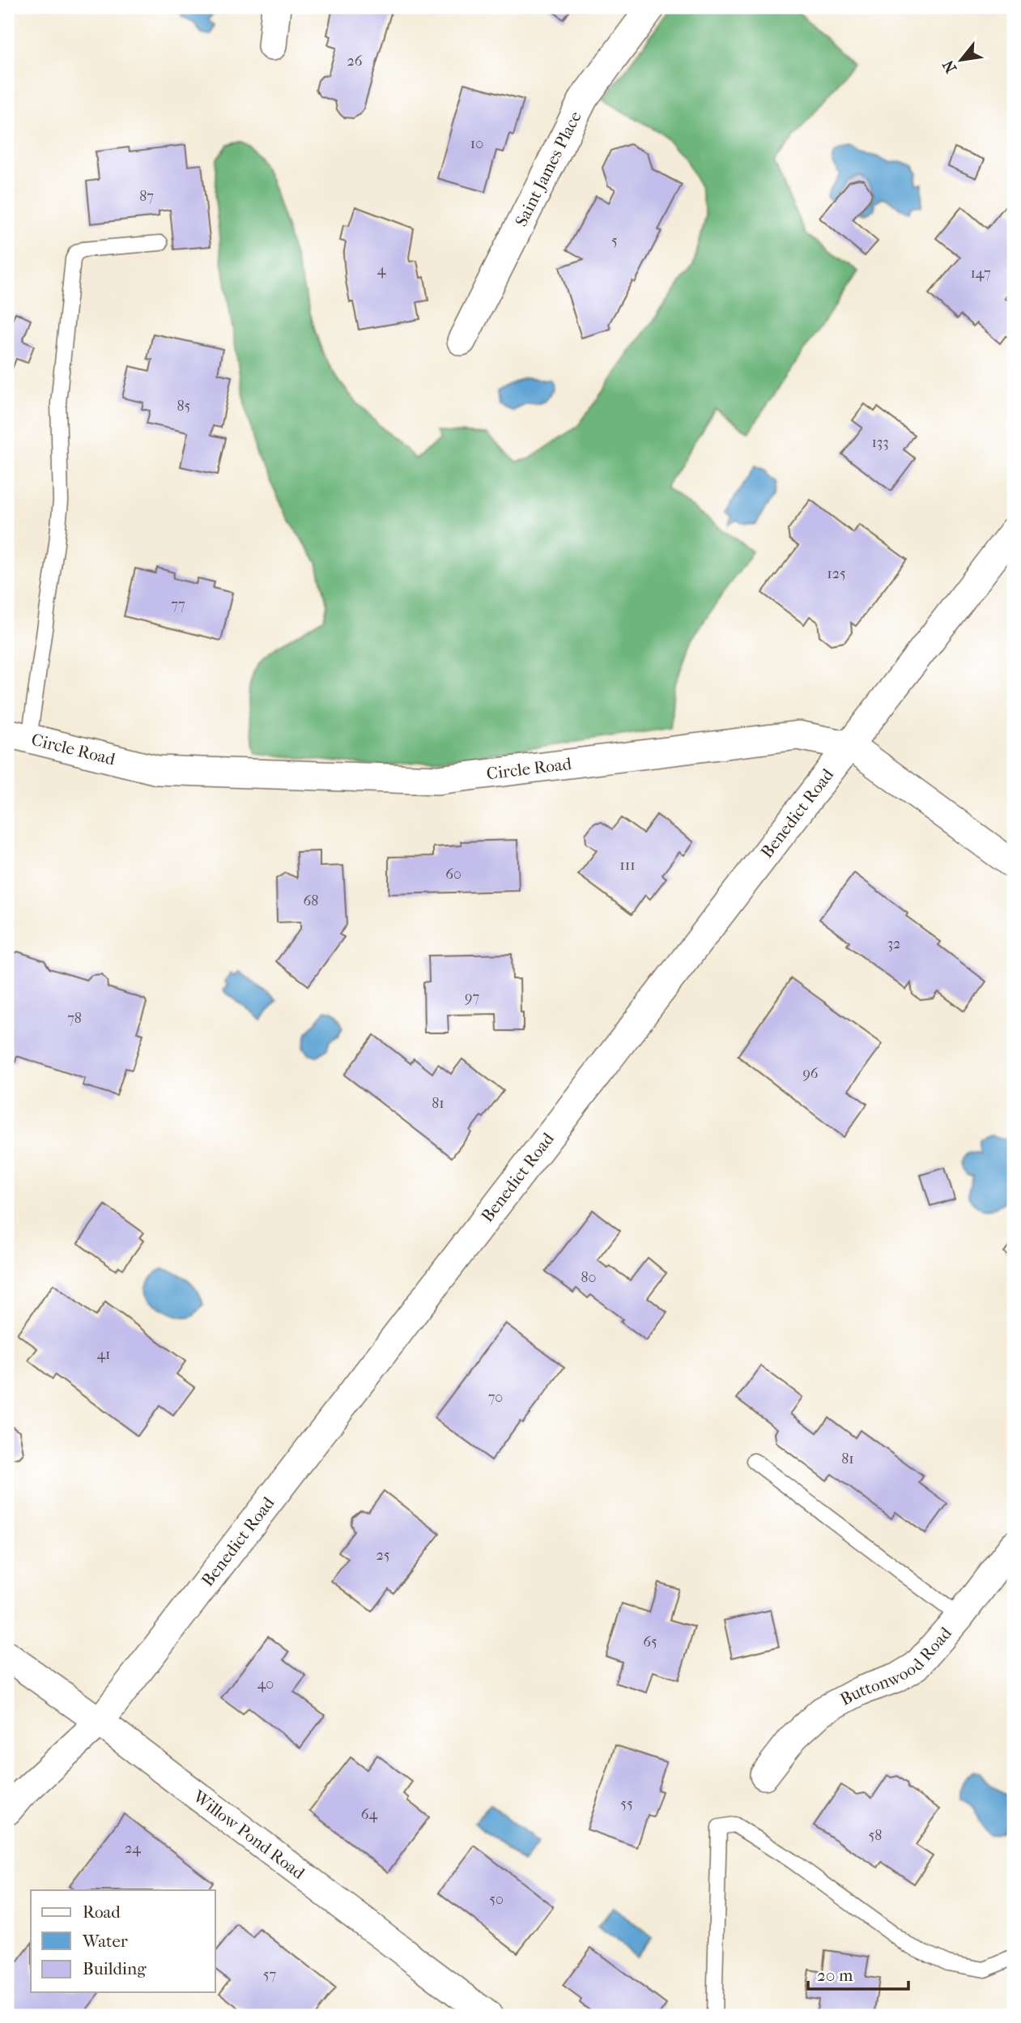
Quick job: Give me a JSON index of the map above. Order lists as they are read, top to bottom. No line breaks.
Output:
{"streets":{"street":["Saint James Place","Circle Road","Benedict Road","Buttonwood Road","Willow Pond Road"]},"crossings":[["Circle Road","Benedict Road"],["Benedict Road","Willow Pond Road"]],"house_numbers":["26","10","87","5","4","147","85","133","125","77","111","60","68","32","97","78","96","81","80","41","70","81","25","65","40","55","64","58","24","50","57"],"legend":["Road","Water","Building"],"scale_bar":"20 m","north":"bottom left"}
